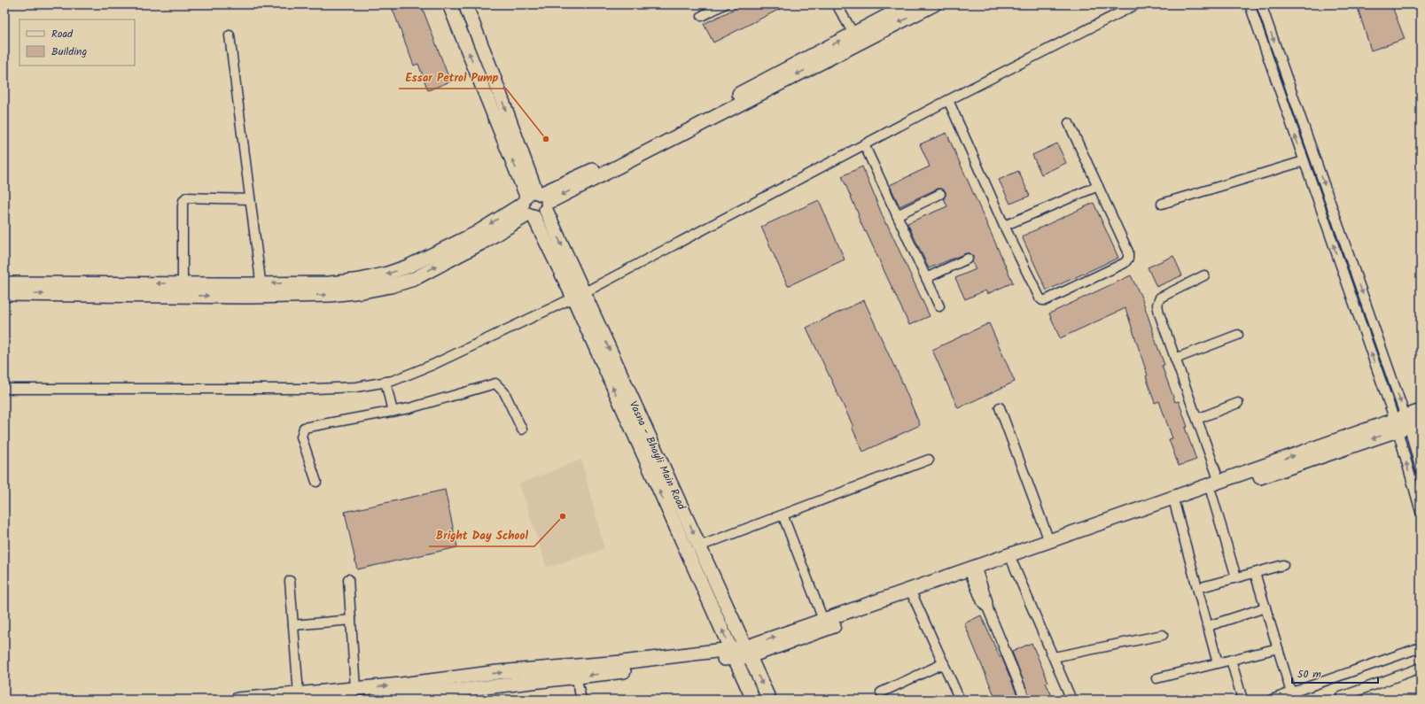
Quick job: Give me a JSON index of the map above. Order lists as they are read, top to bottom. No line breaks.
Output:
{"streets":{"street":["Vasna - Bhayli Main Road"]},"places":["Essar Petrol Pump","Bright Day School"],"legend":["Road","Building"],"scale_bar":"50 m"}
